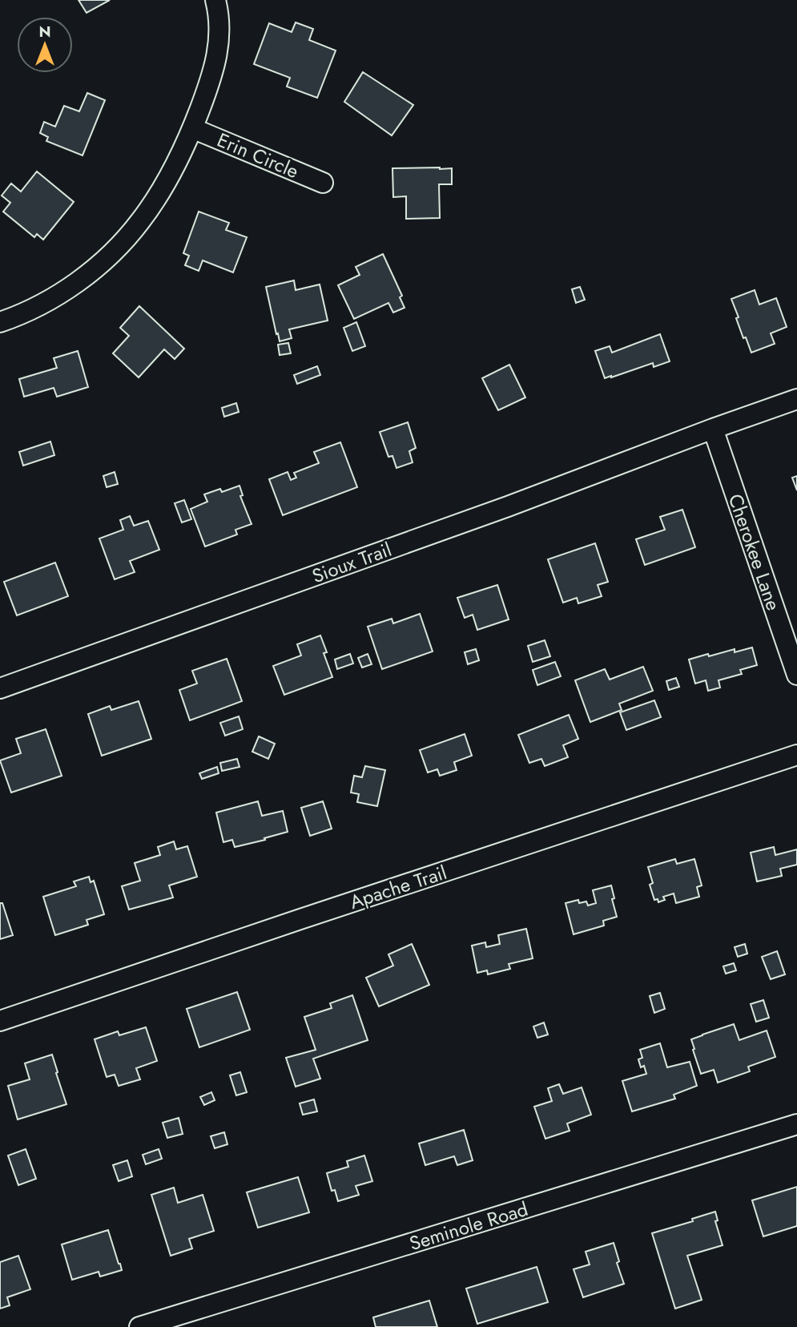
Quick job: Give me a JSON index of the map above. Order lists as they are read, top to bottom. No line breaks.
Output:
{"streets":{"street":["Erin Circle","Cherokee Lane","Sioux Trail","Apache Trail","Seminole Road"]},"crossings":[["Cherokee Lane","Sioux Trail"]],"north":"top"}
